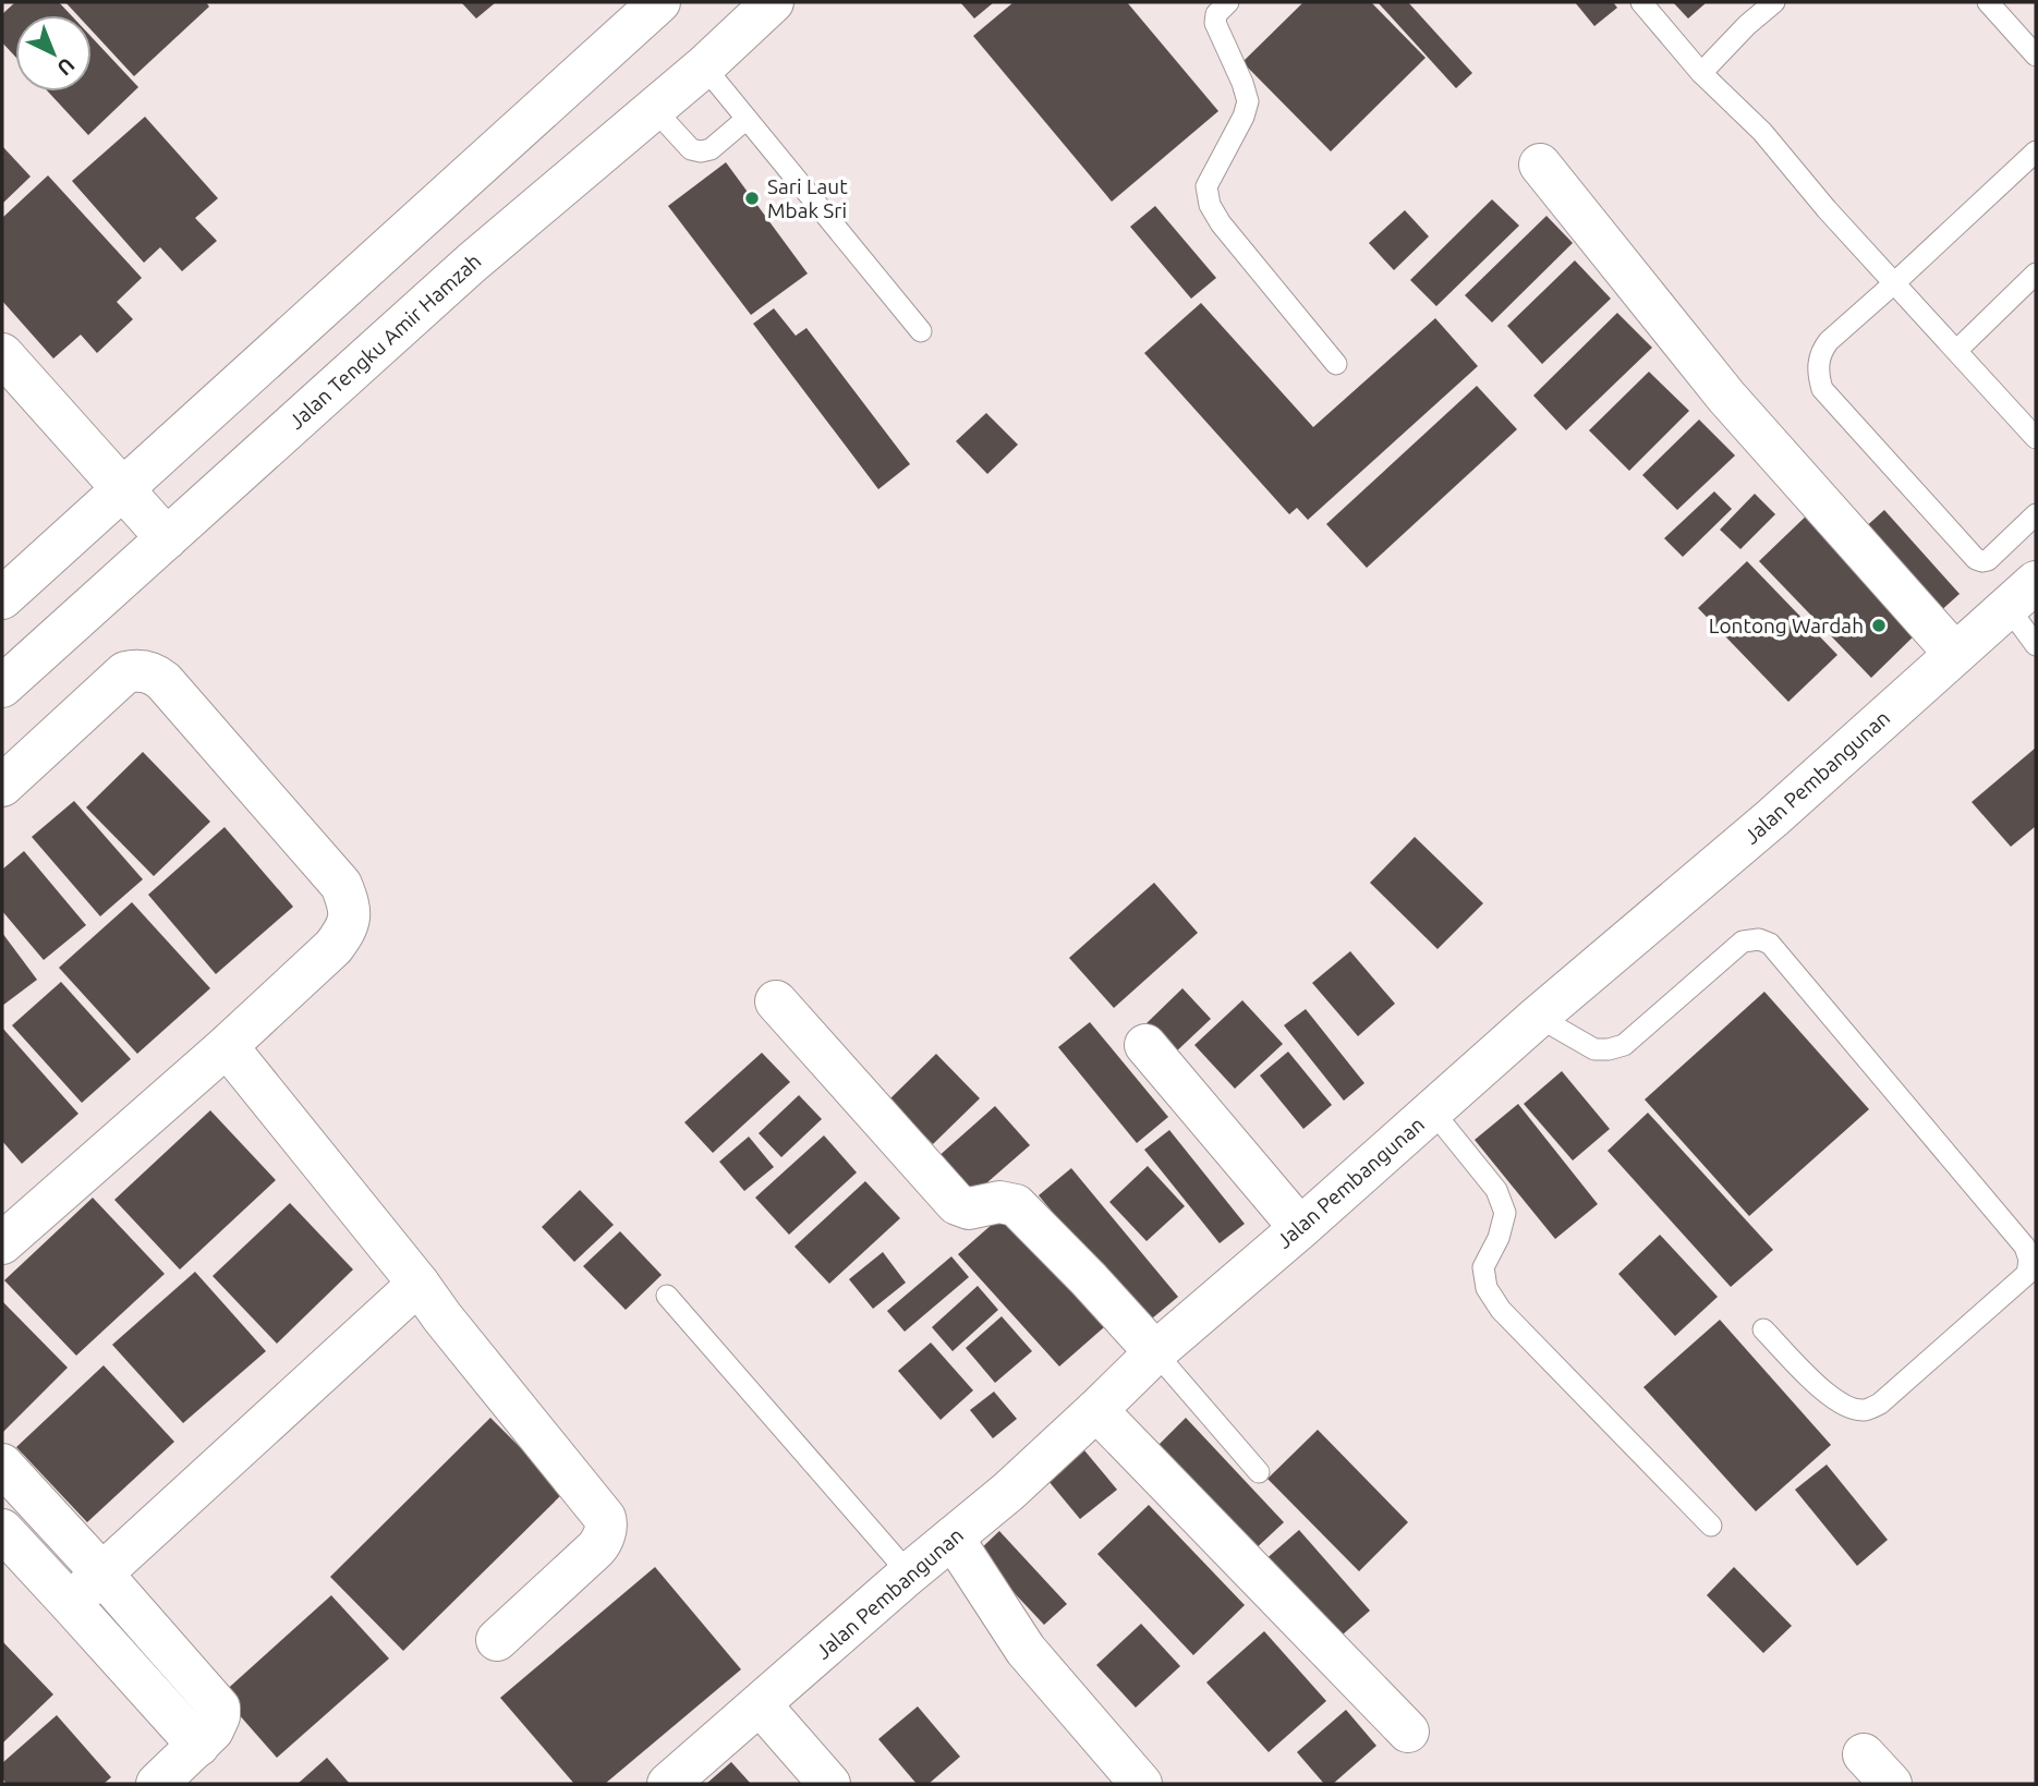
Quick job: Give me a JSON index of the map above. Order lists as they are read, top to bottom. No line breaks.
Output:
{"streets":{"street":["Jalan Tengku Amir Hamzah","Jalan Pembangunan"]},"places":["Sari Laut Mbak Sri","Lontong Wardah"],"north":"bottom right"}
